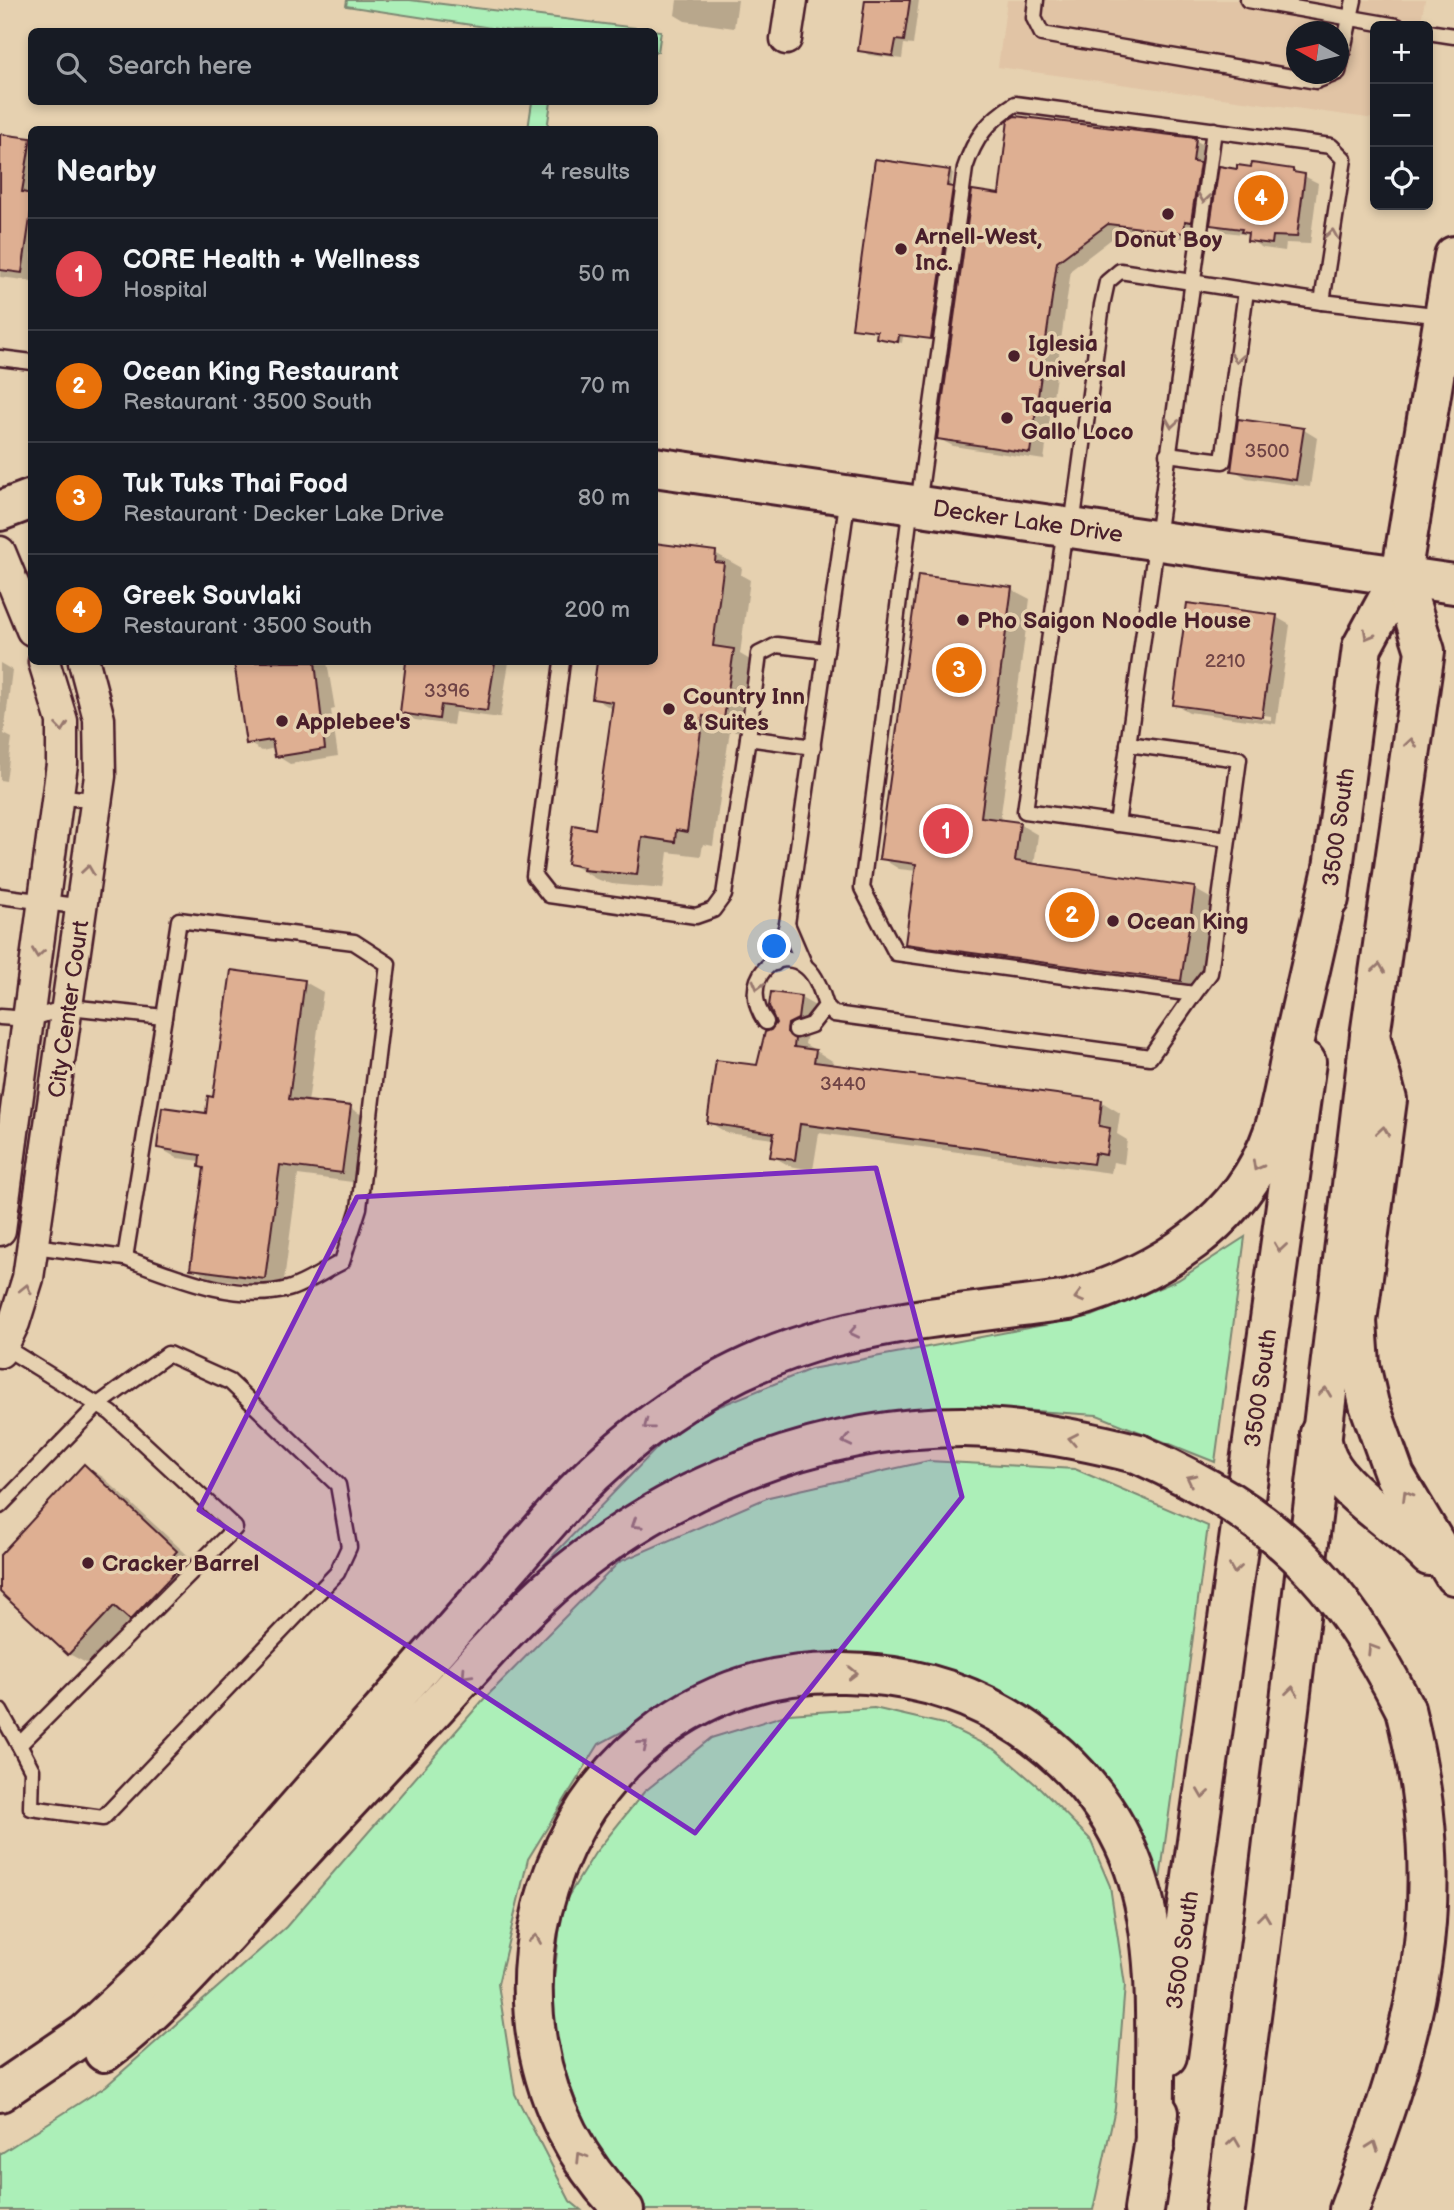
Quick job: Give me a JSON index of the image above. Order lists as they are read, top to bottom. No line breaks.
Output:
{"streets":{"main road":["Decker Lake Drive","3500 South"],"street":["City Center Court"]},"crossings":[["Decker Lake Drive","3500 South"]],"places":["Donut Boy","Arnell-West, Inc.","Iglesia Universal","Taqueria Gallo Loco","Pho Saigon Noodle House","Country Inn & Suites","Applebee's","Ocean King","Cracker Barrel"],"house_numbers":["3500","2210","3396","3440"],"north":"left","page":{"map_buttons":["+","−"],"search":"Search here","heading":["Nearby","4 results"],"pins":["4","3","1","2"],"list":[{"mark":"1","name":"CORE Health + Wellness","note":"Hospital","value":"50 m"},{"mark":"2","name":"Ocean King Restaurant","note":"Restaurant · 3500 South","value":"70 m"},{"mark":"3","name":"Tuk Tuks Thai Food","note":"Restaurant · Decker Lake Drive","value":"80 m"},{"mark":"4","name":"Greek Souvlaki","note":"Restaurant · 3500 South","value":"200 m"}]}}
